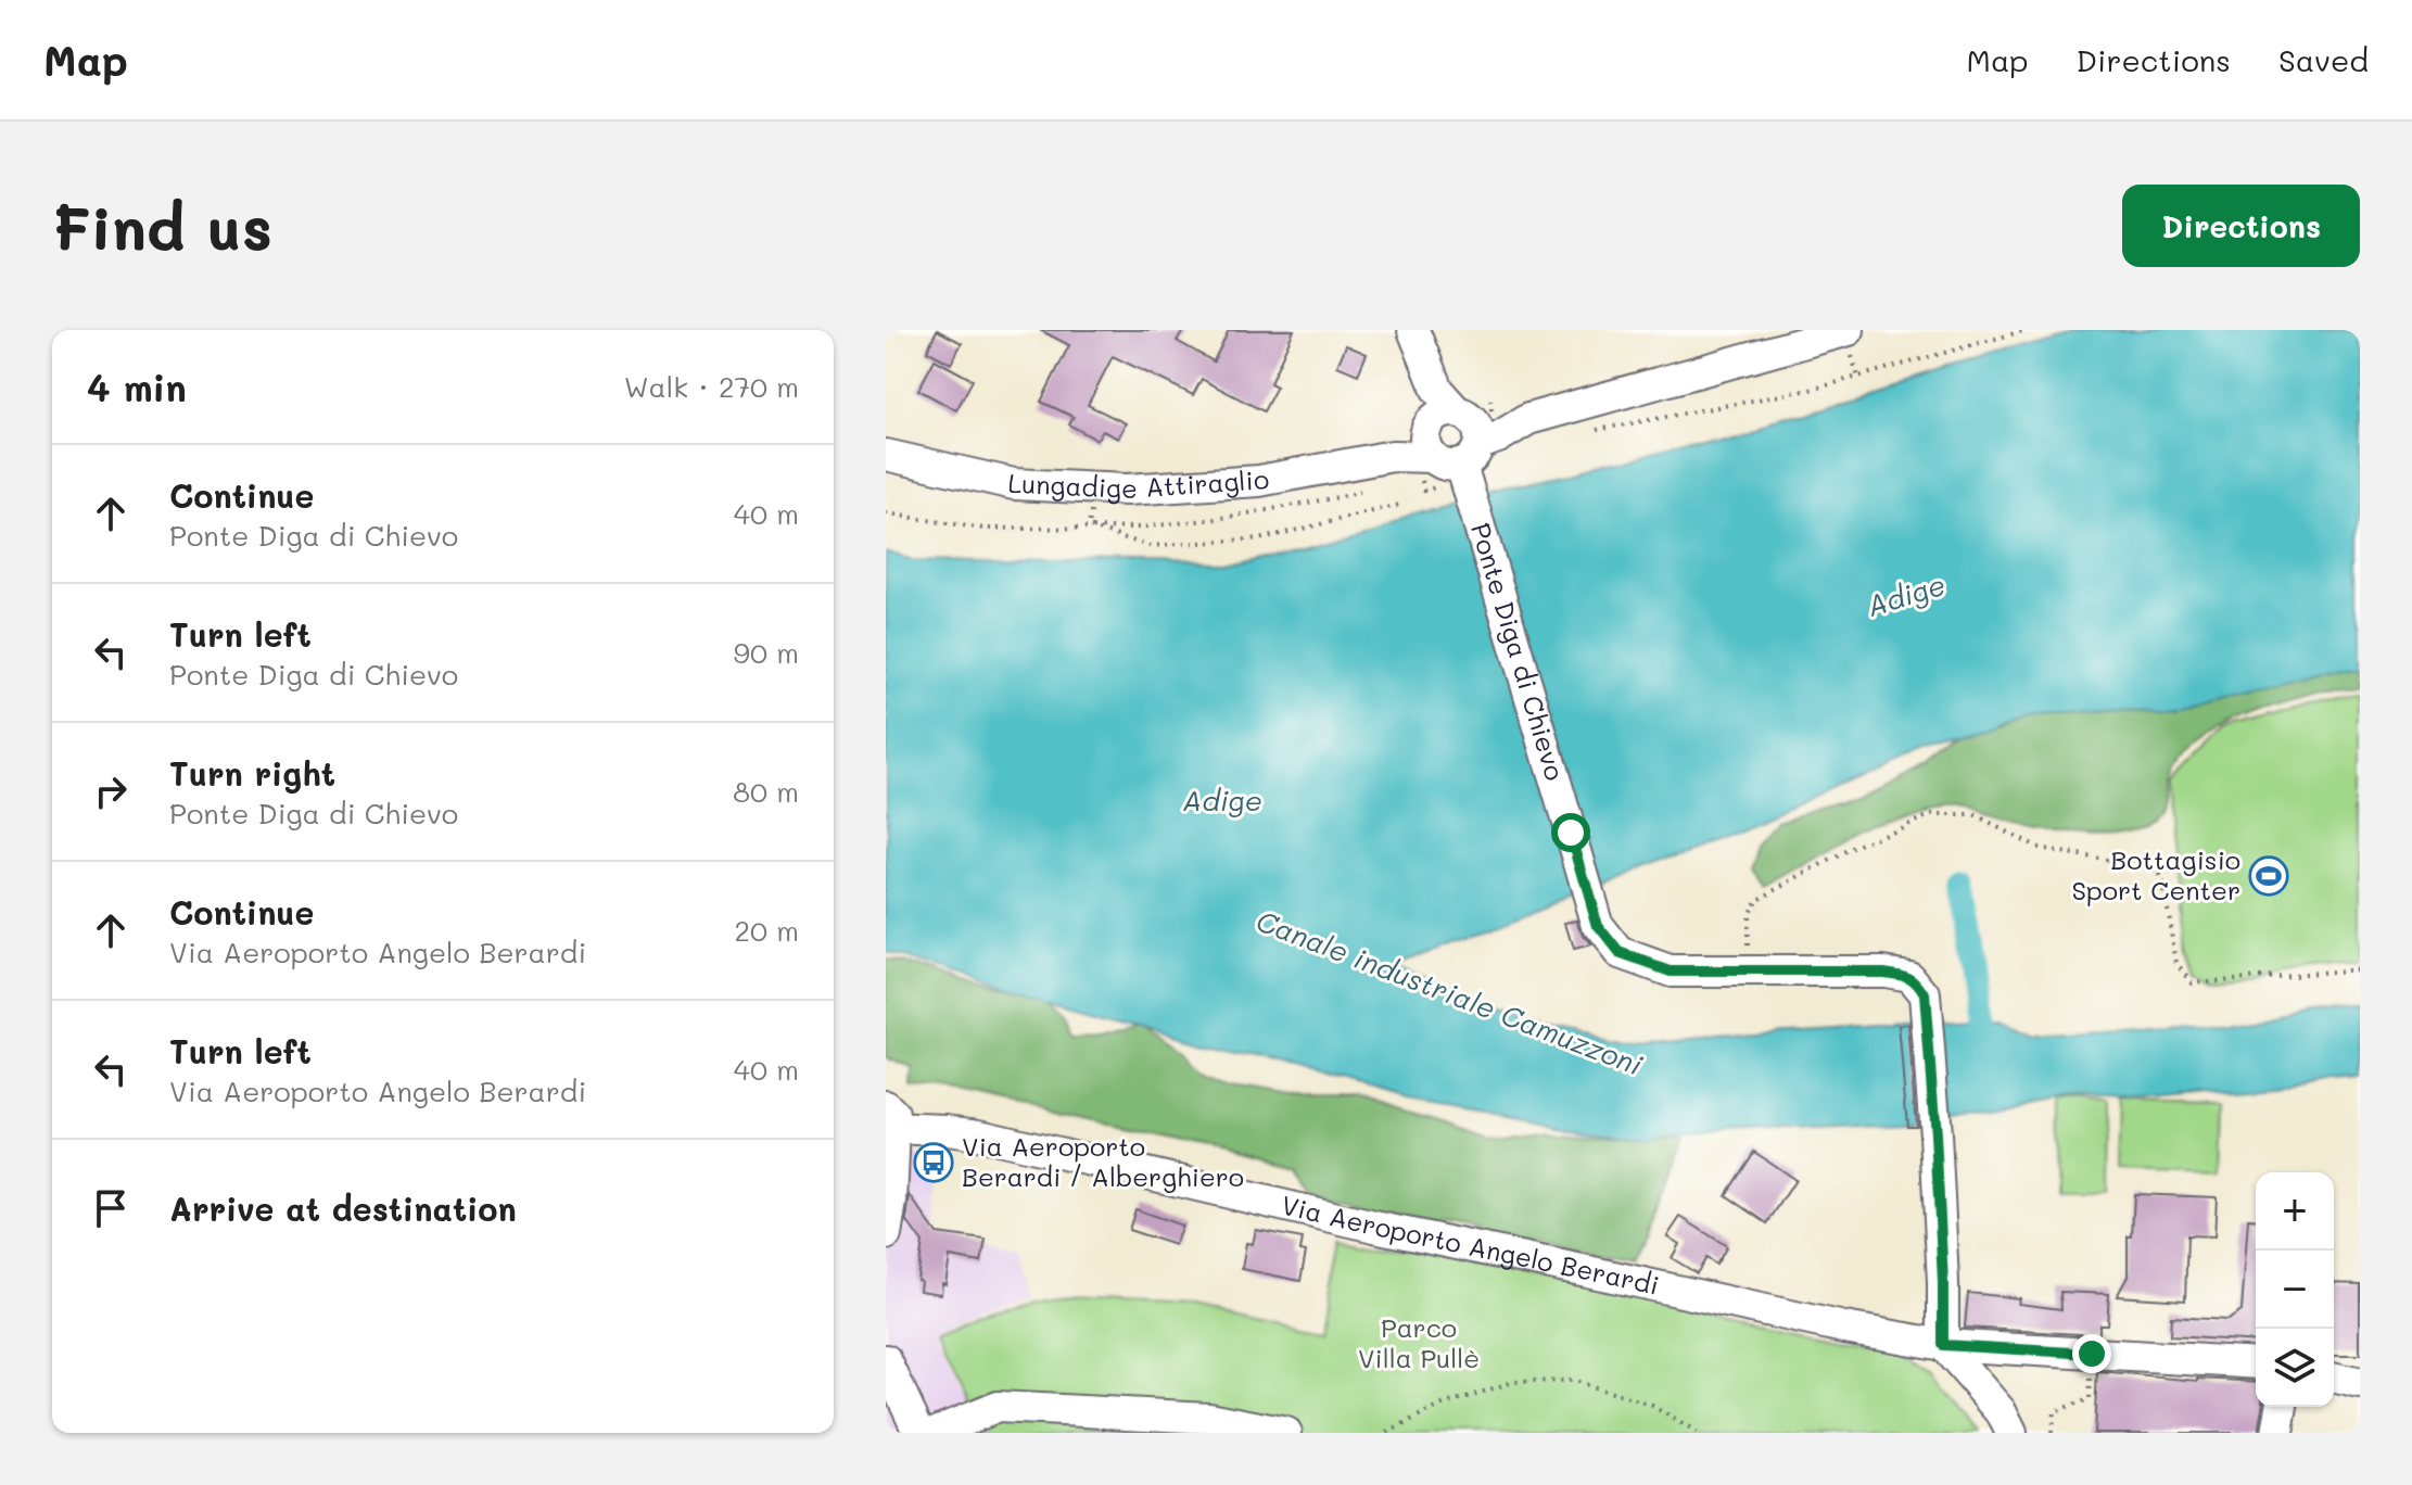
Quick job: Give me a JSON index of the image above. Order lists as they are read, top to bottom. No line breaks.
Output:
{"streets":{"street":["Lungadige Attiraglio","Ponte Diga di Chievo","Via Aeroporto Angelo Berardi"]},"crossings":[["Lungadige Attiraglio","Ponte Diga di Chievo"],["Ponte Diga di Chievo","Via Aeroporto Angelo Berardi"]],"water":["Adige","Canale industriale Camuzzoni"],"parks":["Parco Villa Pullè"],"places":{"sports":["Bottagisio Sport Center"],"bus stop":["Via Aeroporto Berardi / Alberghiero"]},"page":{"header":"Map","nav":["Map","Directions","Saved"],"buttons":"Directions","title":"Find us","heading":["4 min","Walk · 270 m"],"list":[["Continue","Ponte Diga di Chievo","40 m"],["Turn left","Ponte Diga di Chievo","90 m"],["Turn right","Ponte Diga di Chievo","80 m"],["Continue","Via Aeroporto Angelo Berardi","20 m"],["Turn left","Via Aeroporto Angelo Berardi","40 m"],"Arrive at destination"],"map_buttons":["+","−"]}}
